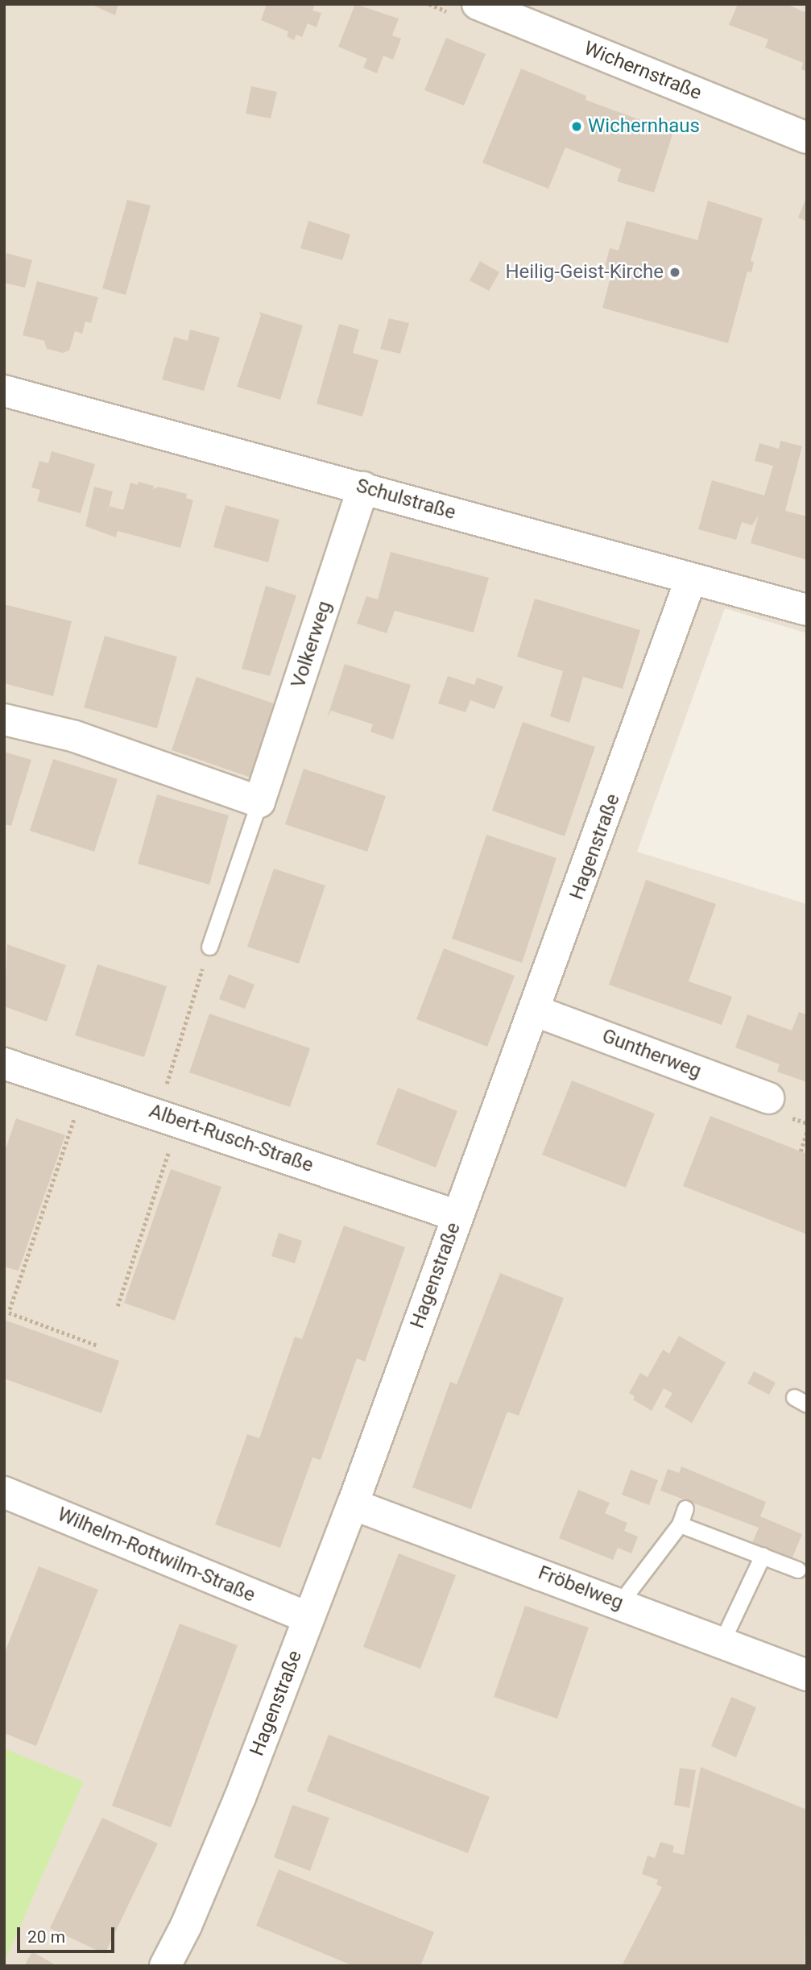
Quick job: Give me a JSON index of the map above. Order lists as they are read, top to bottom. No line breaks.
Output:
{"streets":{"street":["Wichernstraße","Schulstraße","Volkerweg","Hagenstraße","Guntherweg","Albert-Rusch-Straße","Wilhelm-Rottwilm-Straße","Fröbelweg"]},"crossings":[["Schulstraße","Volkerweg"],["Schulstraße","Hagenstraße"],["Hagenstraße","Guntherweg"],["Hagenstraße","Albert-Rusch-Straße"],["Hagenstraße","Wilhelm-Rottwilm-Straße"],["Hagenstraße","Fröbelweg"]],"places":["Wichernhaus","Heilig-Geist-Kirche"],"scale_bar":"20 m"}
